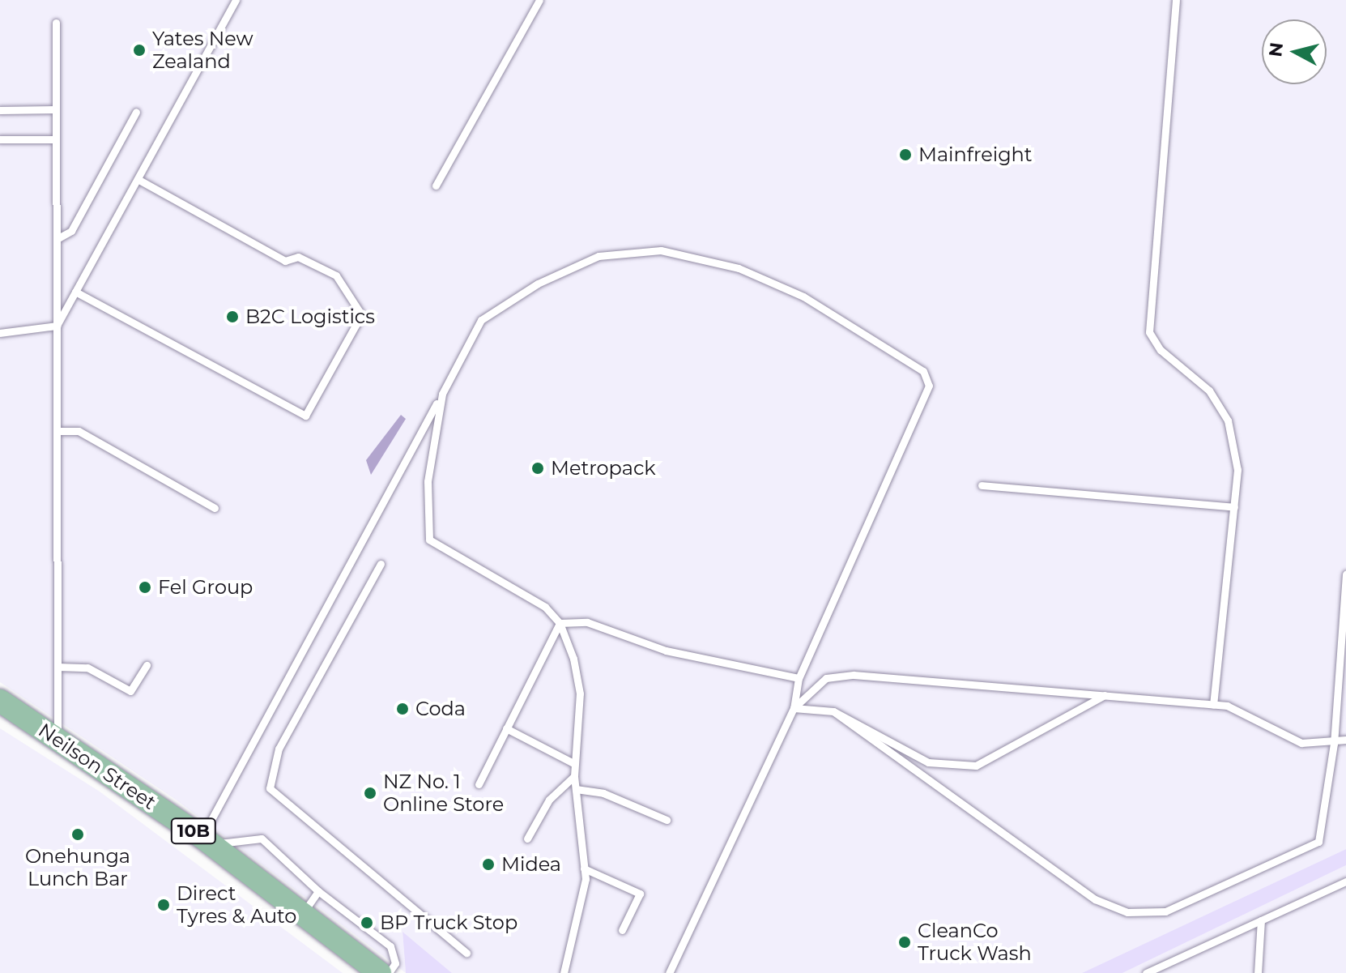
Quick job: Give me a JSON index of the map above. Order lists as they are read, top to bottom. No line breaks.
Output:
{"streets":{"main road":["Neilson Street","10B"]},"places":["Yates New Zealand","Mainfreight","B2C Logistics","Metropack","Fel Group","Coda","NZ No. 1 Online Store","Onehunga Lunch Bar","Midea","Direct Tyres & Auto","BP Truck Stop","CleanCo Truck Wash"],"north":"left"}
